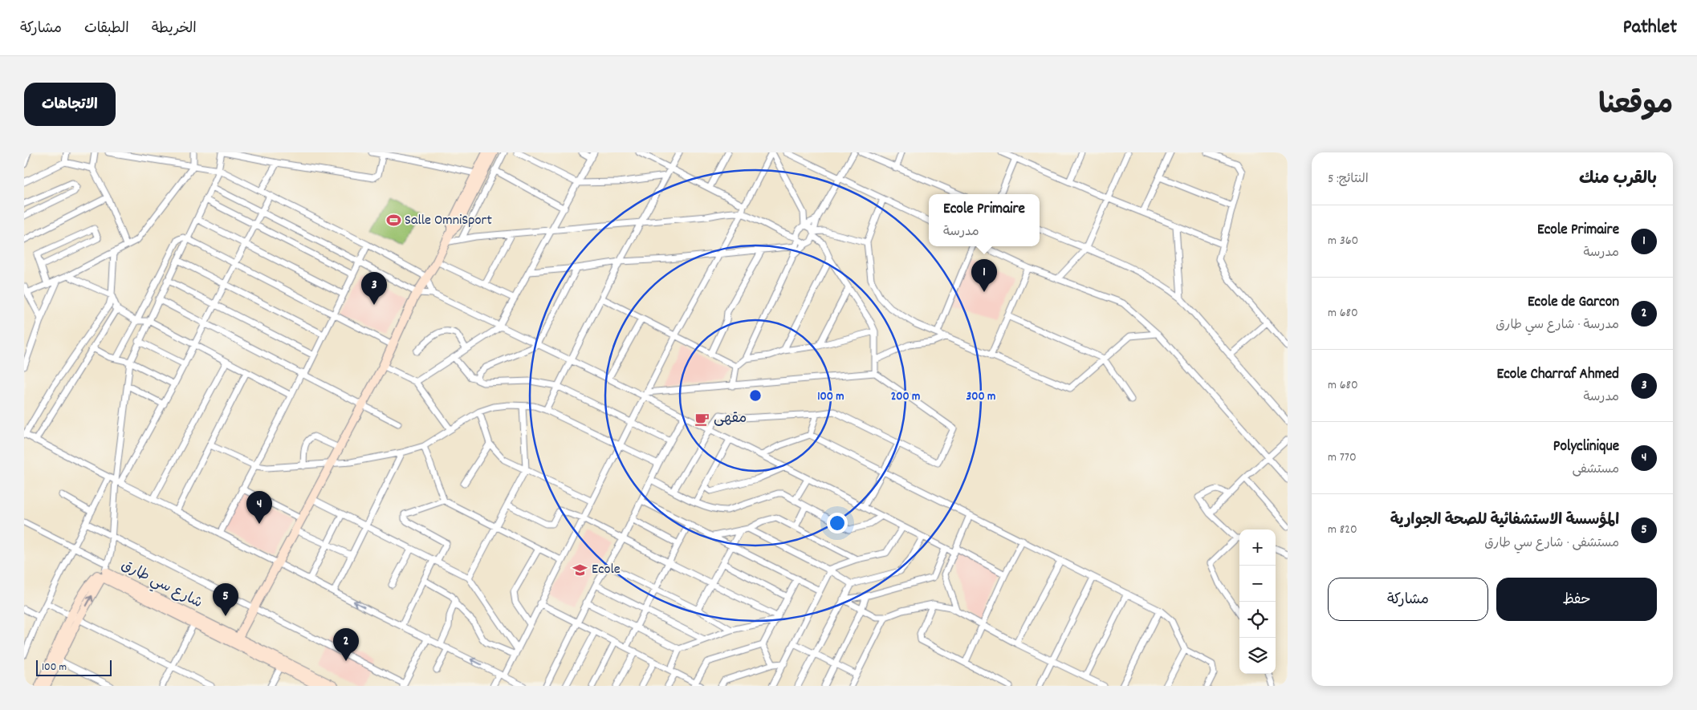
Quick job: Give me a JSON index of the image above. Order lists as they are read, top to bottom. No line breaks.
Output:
{"streets":{"street":["شارع سي طارق"]},"places":{"sports":["Salle OmniSport"],"cafe":["مقهى"],"school or university":["Ecole"]},"scale_bar":"100 m","page":{"header":"Pathlet","nav":["الخريطة","الطبقات","مشاركة"],"title":"موقعنا","buttons":["الاتجاهات",["حفظ","مشاركة"]],"heading":["بالقرب منك","النتائج: 5"],"popup":["Ecole Primaire","مدرسة"],"list":[{"mark":"1","name":"Ecole Primaire","note":"مدرسة","value":"360 m"},{"mark":"2","name":"Ecole de Garcon","note":"مدرسة · شارع سي طارق","value":"680 m"},{"mark":"3","name":"Ecole Charraf Ahmed","note":"مدرسة","value":"680 m"},{"mark":"4","name":"Polyclinique","note":"مستشفى","value":"770 m"},{"mark":"5","name":"المؤسسة الاستشفائية للصحة الجوارية","note":"مستشفى · شارع سي طارق","value":"820 m"}],"pins":["1","3","4","5","2"],"map_buttons":["+","−"],"scale":"100 m"},"rings":["100 m","200 m","300 m"]}
